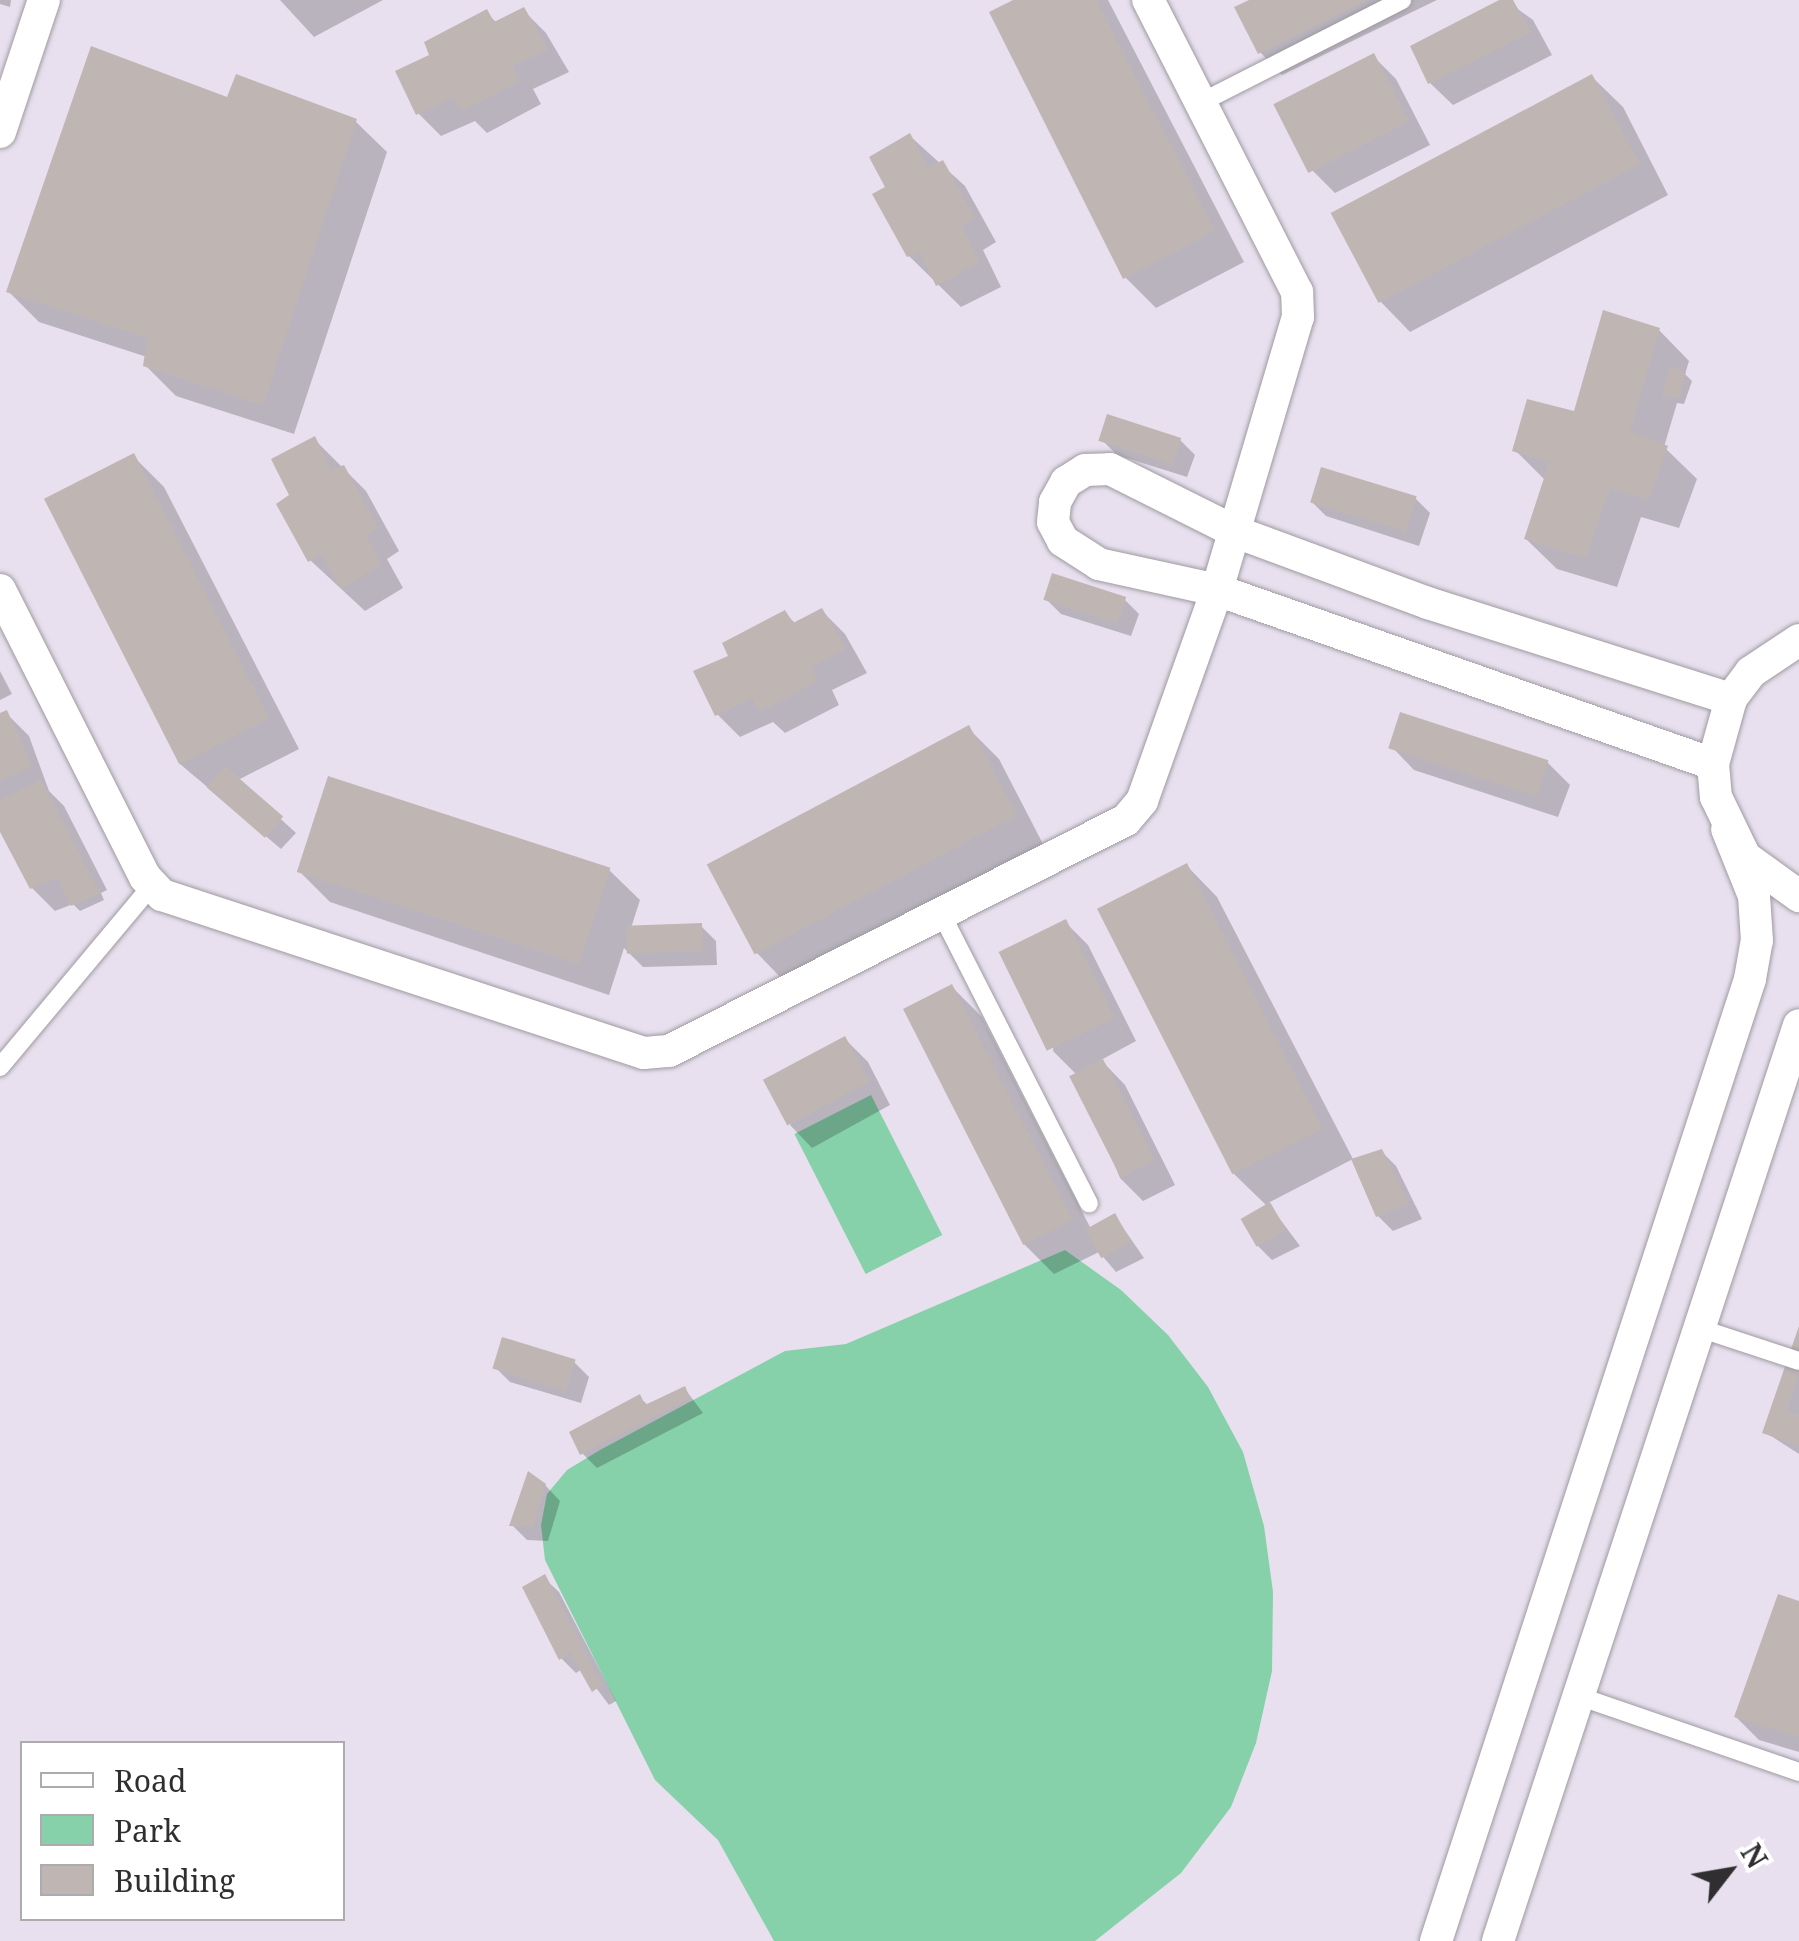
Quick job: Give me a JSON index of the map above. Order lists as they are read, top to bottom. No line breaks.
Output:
{"legend":["Road","Park","Building"],"north":"top right"}
